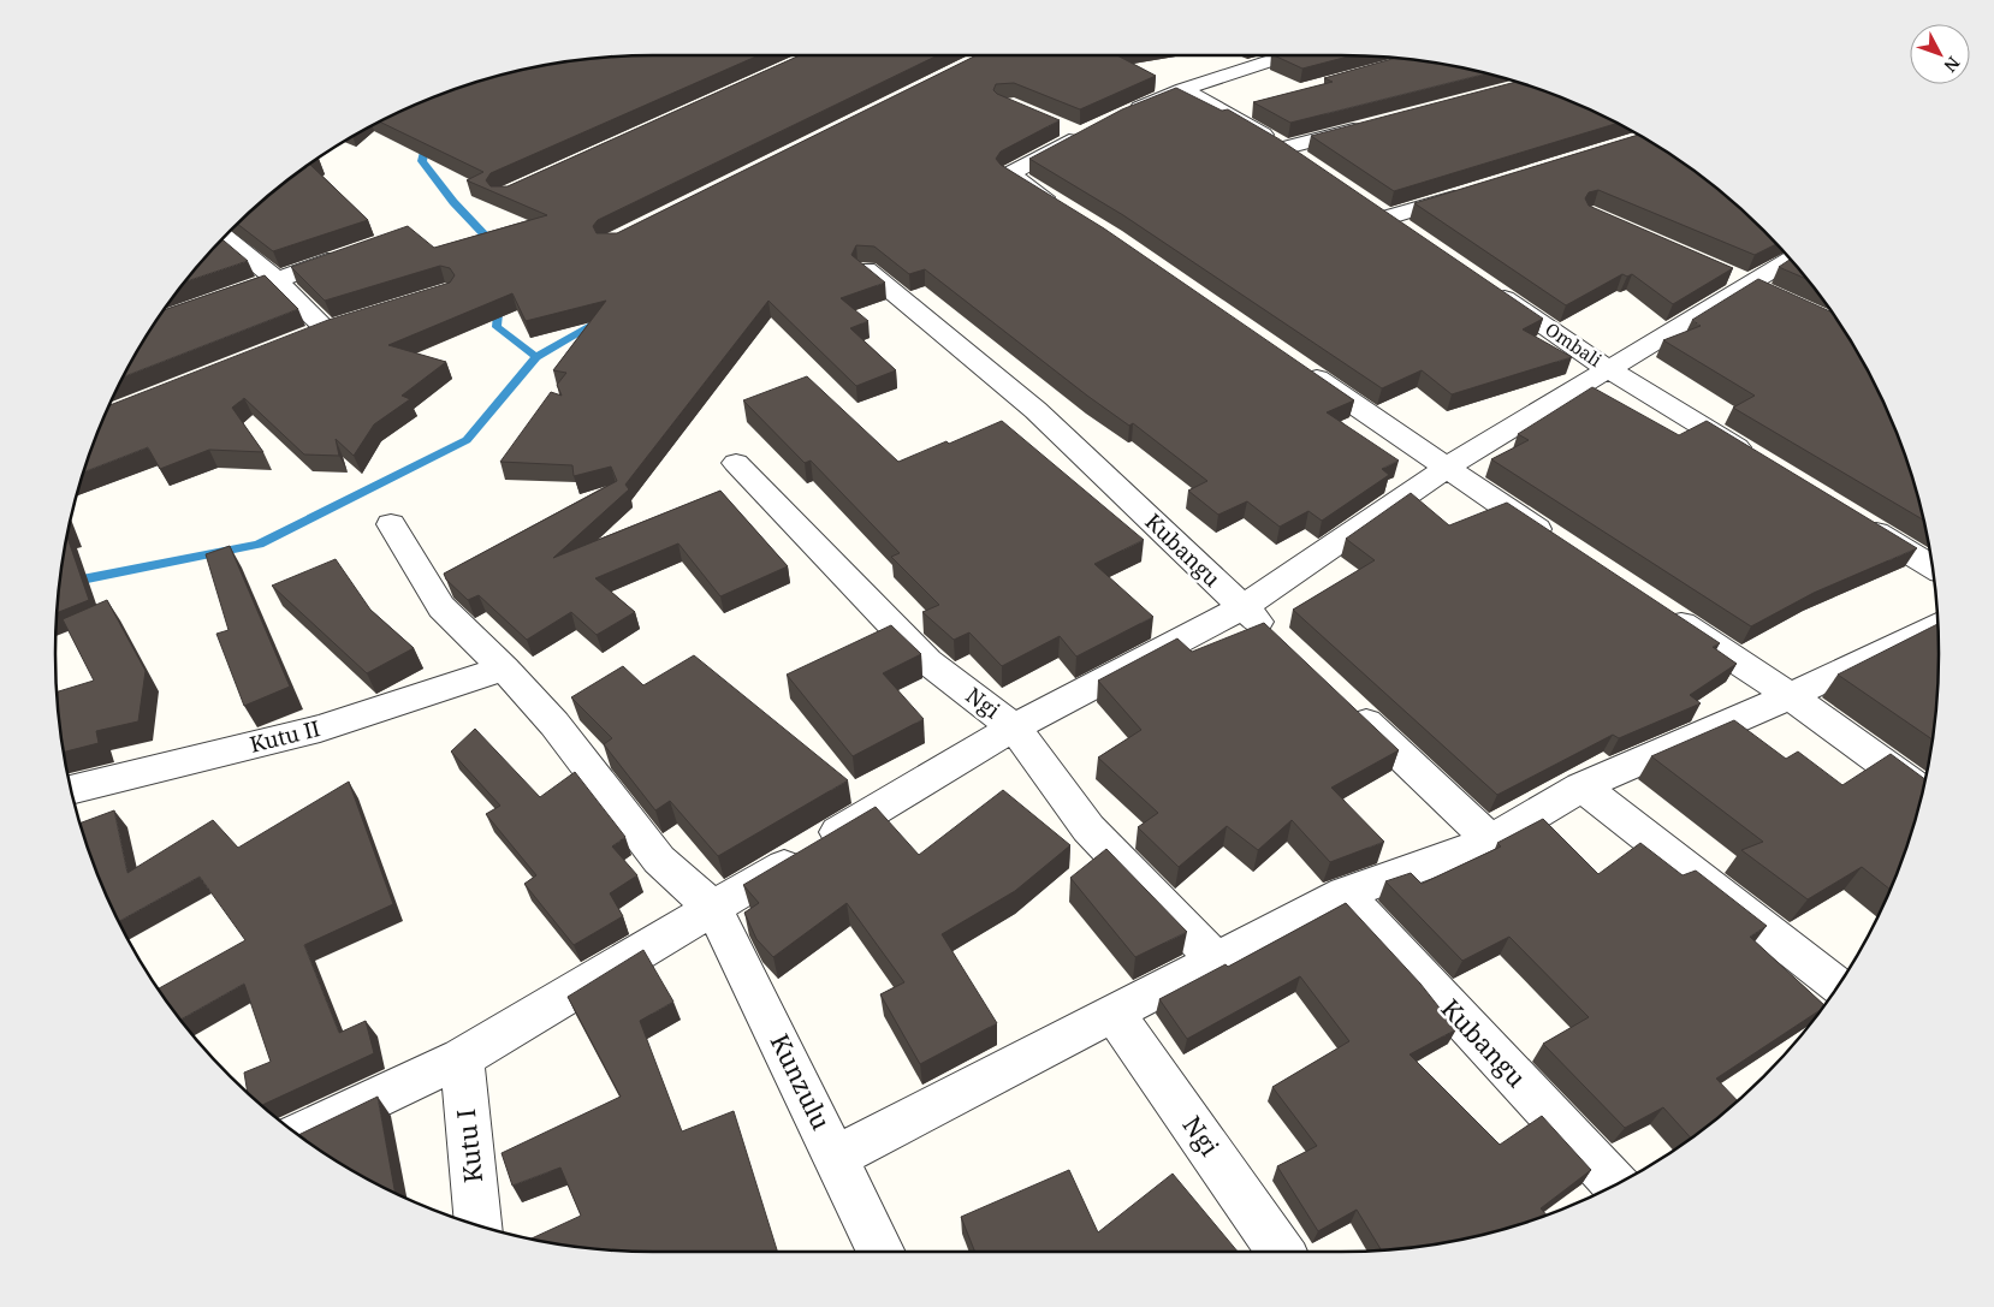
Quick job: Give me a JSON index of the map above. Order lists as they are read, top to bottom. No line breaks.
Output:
{"streets":{"street":["Ombali","Kubangu","Ngi","Kutu II","Kunzulu","Kutu I"]},"north":"bottom right"}
